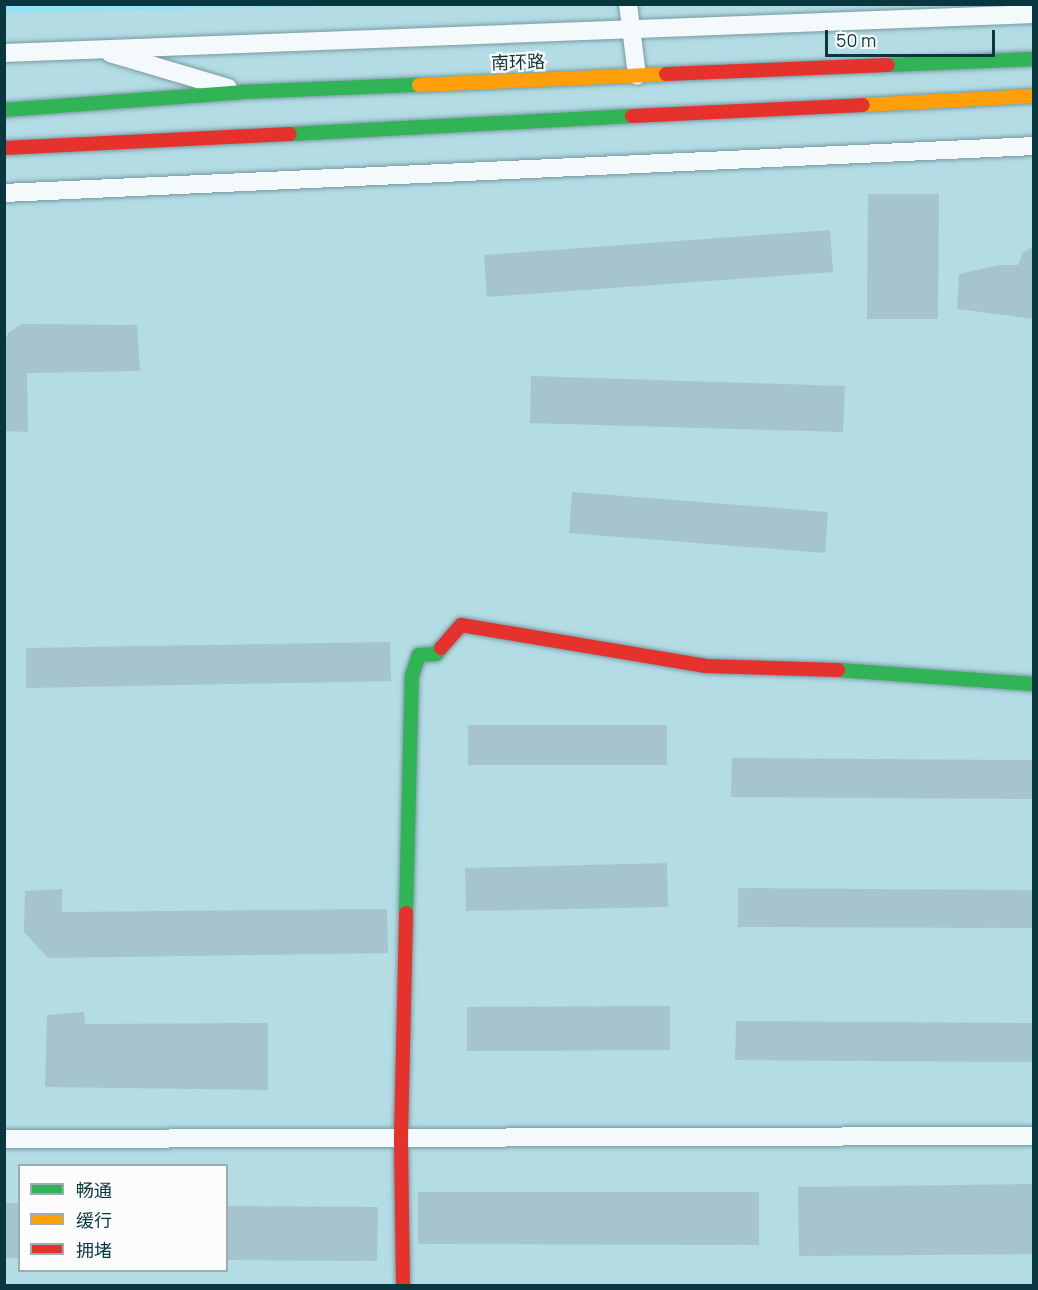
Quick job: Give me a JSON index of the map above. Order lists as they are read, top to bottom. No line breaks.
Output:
{"streets":{"main road":["南环路"]},"legend":["畅通","缓行","拥堵"],"scale_bar":"50 m"}
